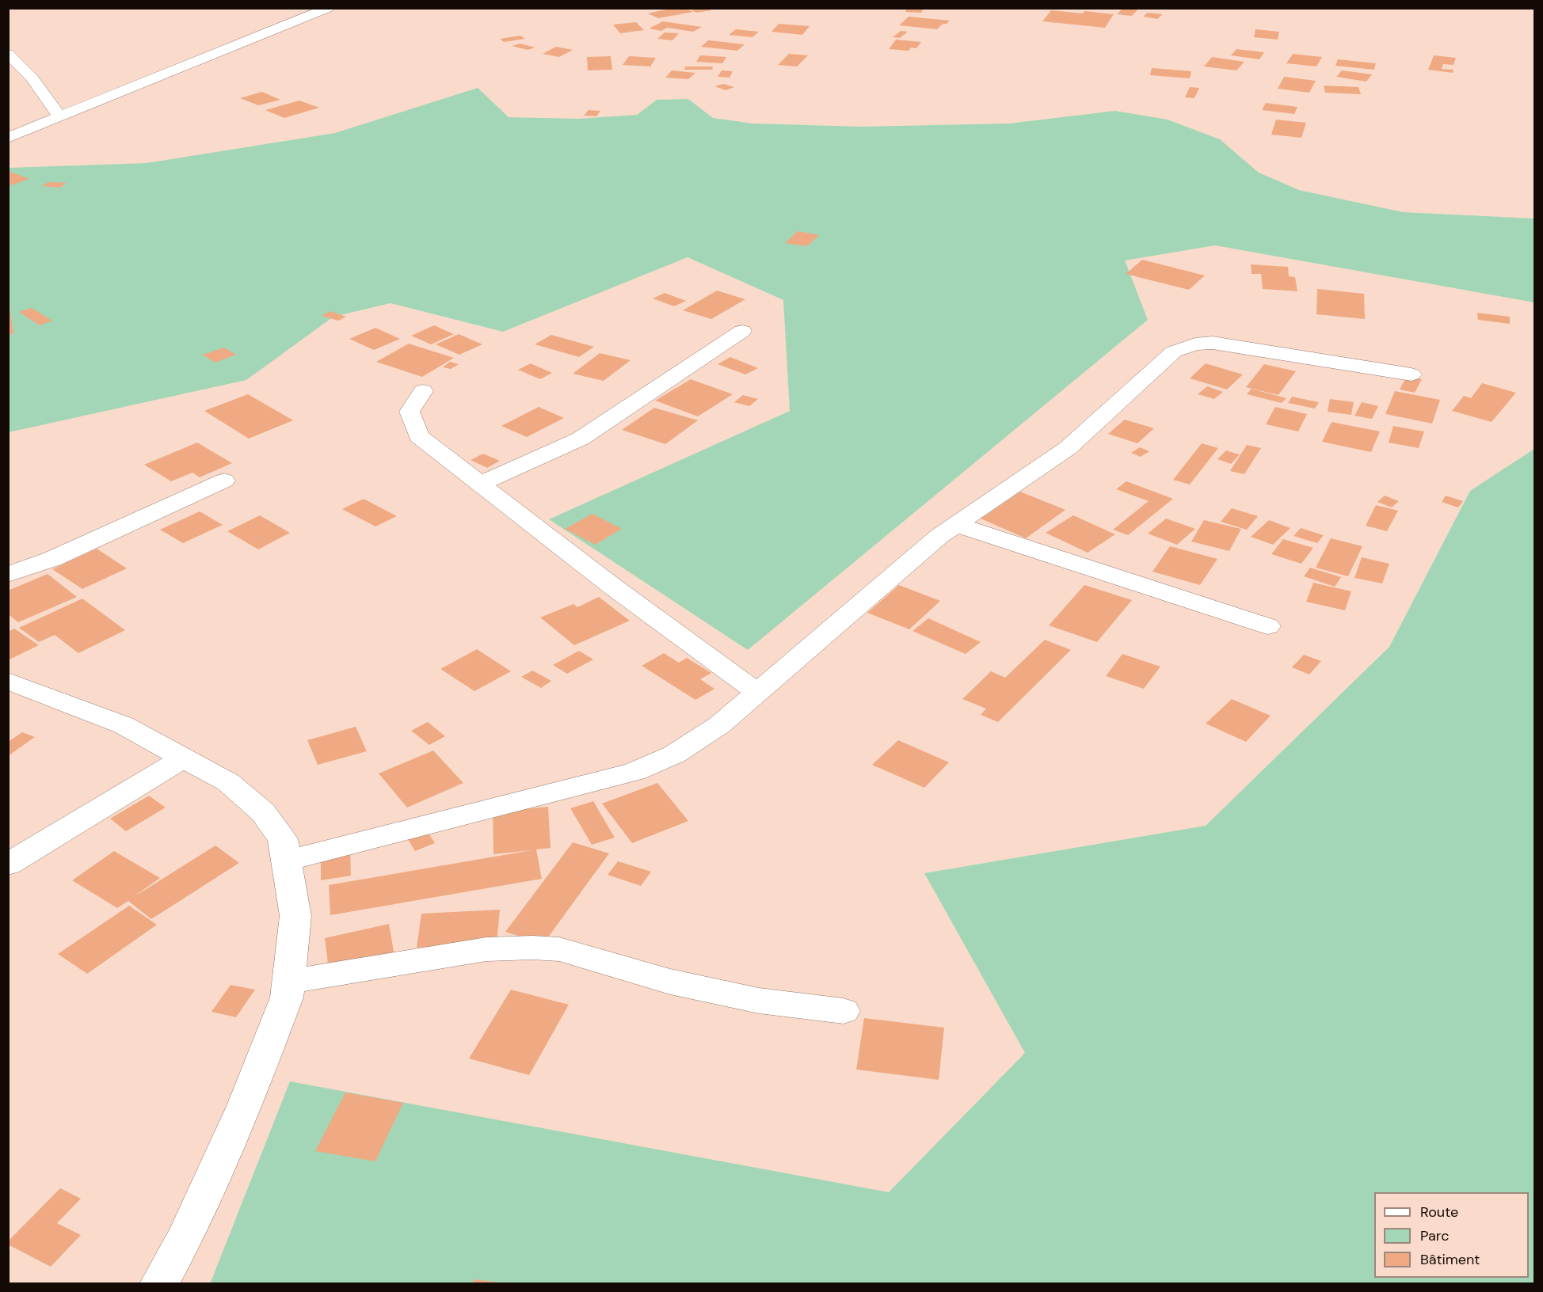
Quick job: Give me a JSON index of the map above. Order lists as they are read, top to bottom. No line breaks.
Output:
{"legend":["Route","Parc","Bâtiment"]}
